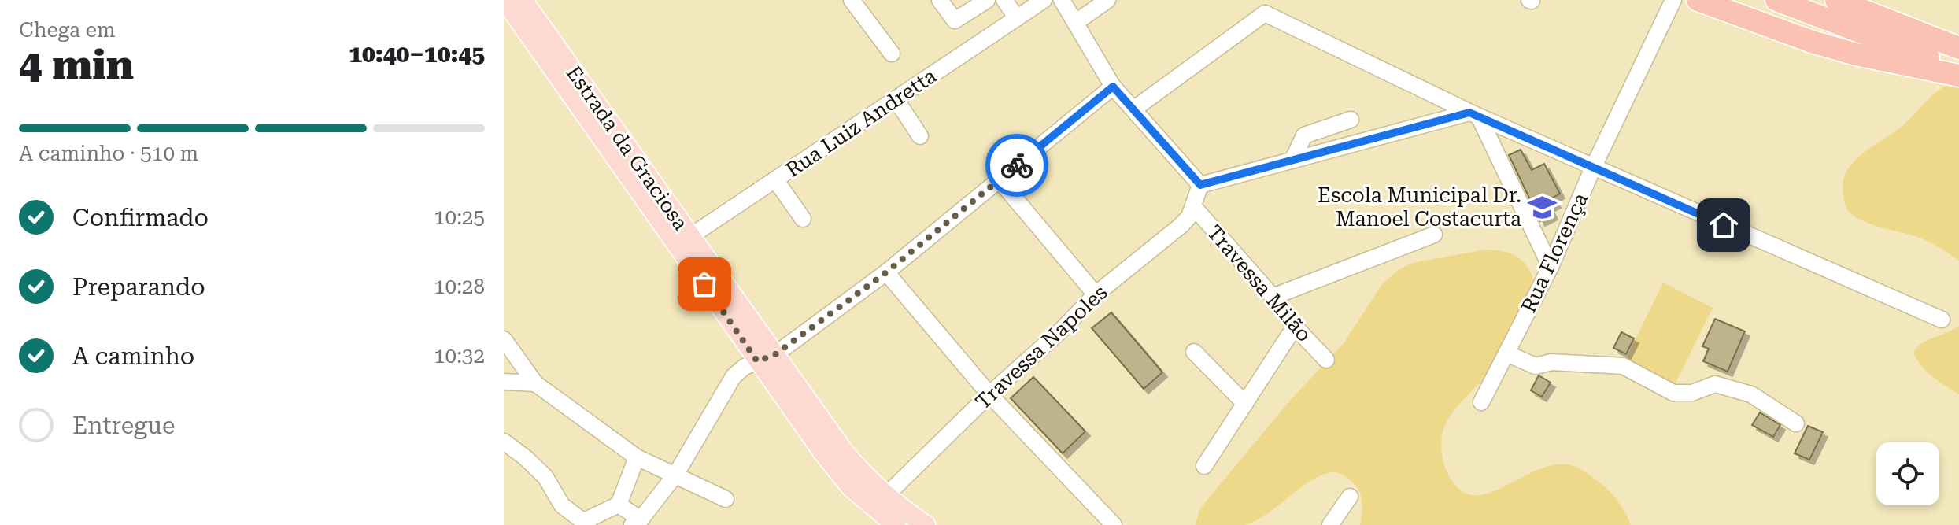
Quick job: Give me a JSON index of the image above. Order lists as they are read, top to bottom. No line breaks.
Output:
{"streets":{"main road":["Estrada da Graciosa"],"street":["Rua Luiz Andretta","Rua Florença","Travessa Milão","Travessa Napoles"]},"crossings":[["Rua Luiz Andretta","Estrada da Graciosa"],["Estrada da Graciosa","Travessa Napoles"],["Travessa Milão","Travessa Napoles"]],"places":{"school or university":["Escola Municipal Dr. Manoel Costacurta"]},"page":{"heading":["4 min","Chega em","10:40–10:45"],"bar":"A caminho · 510 m","list":[["Confirmado","10:25"],["Preparando","10:28"],["A caminho","10:32"],"Entregue"]}}
